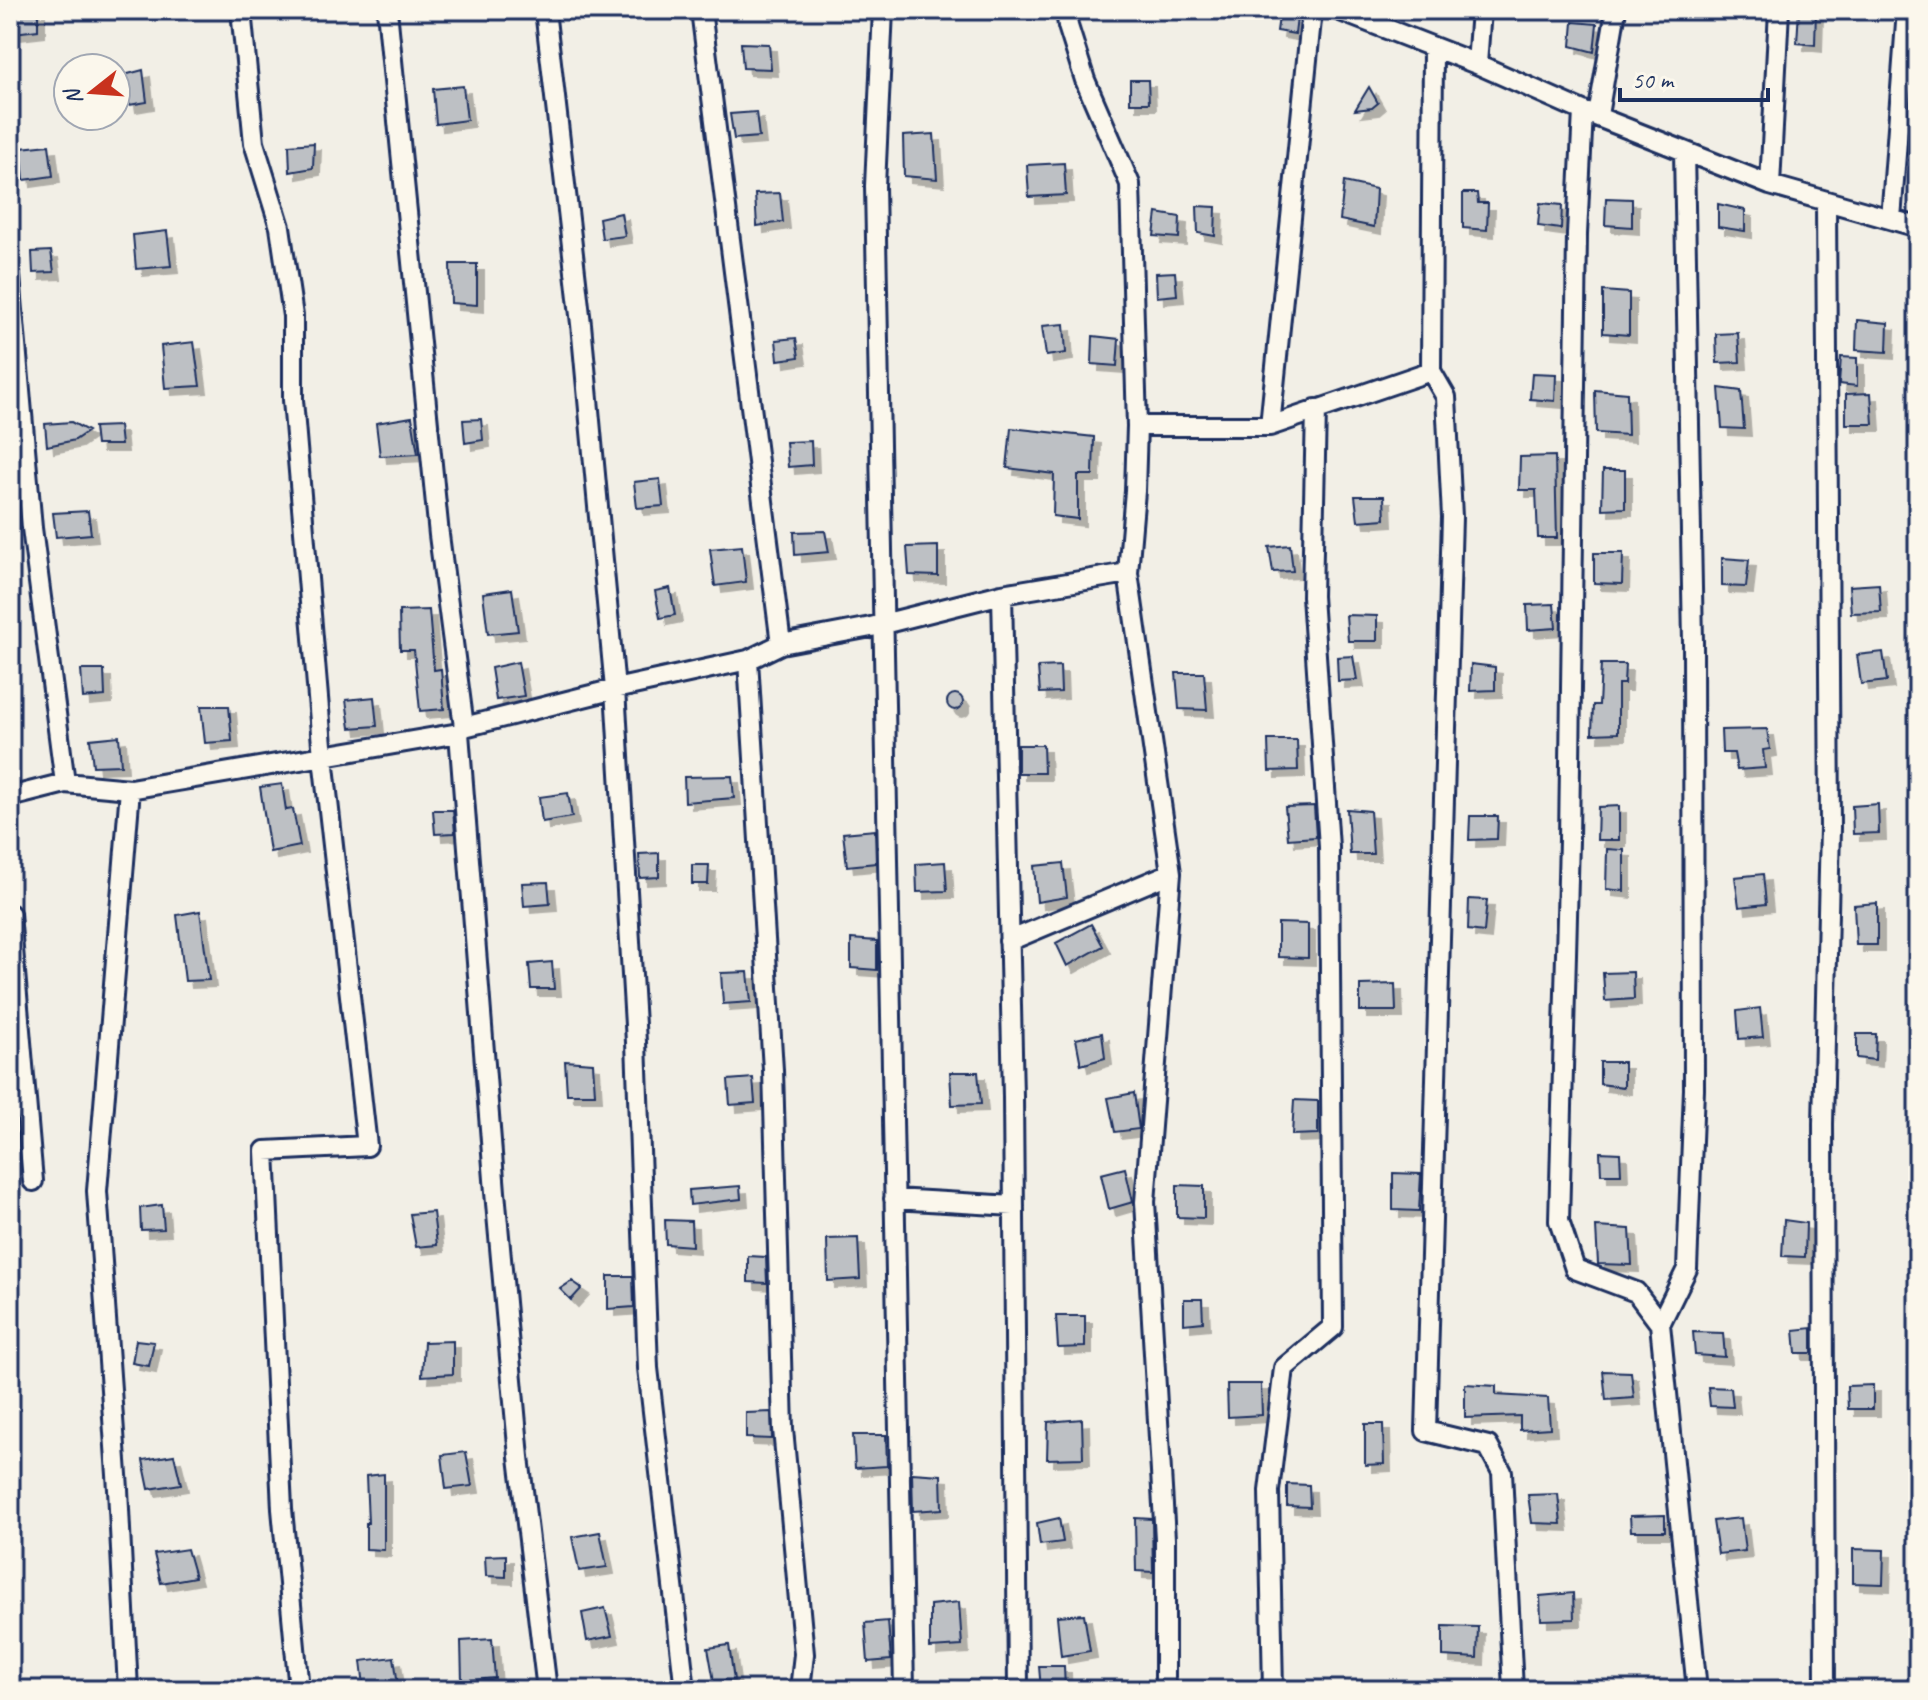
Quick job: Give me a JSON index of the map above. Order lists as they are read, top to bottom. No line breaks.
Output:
{"scale_bar":"50 m","north":"left"}
